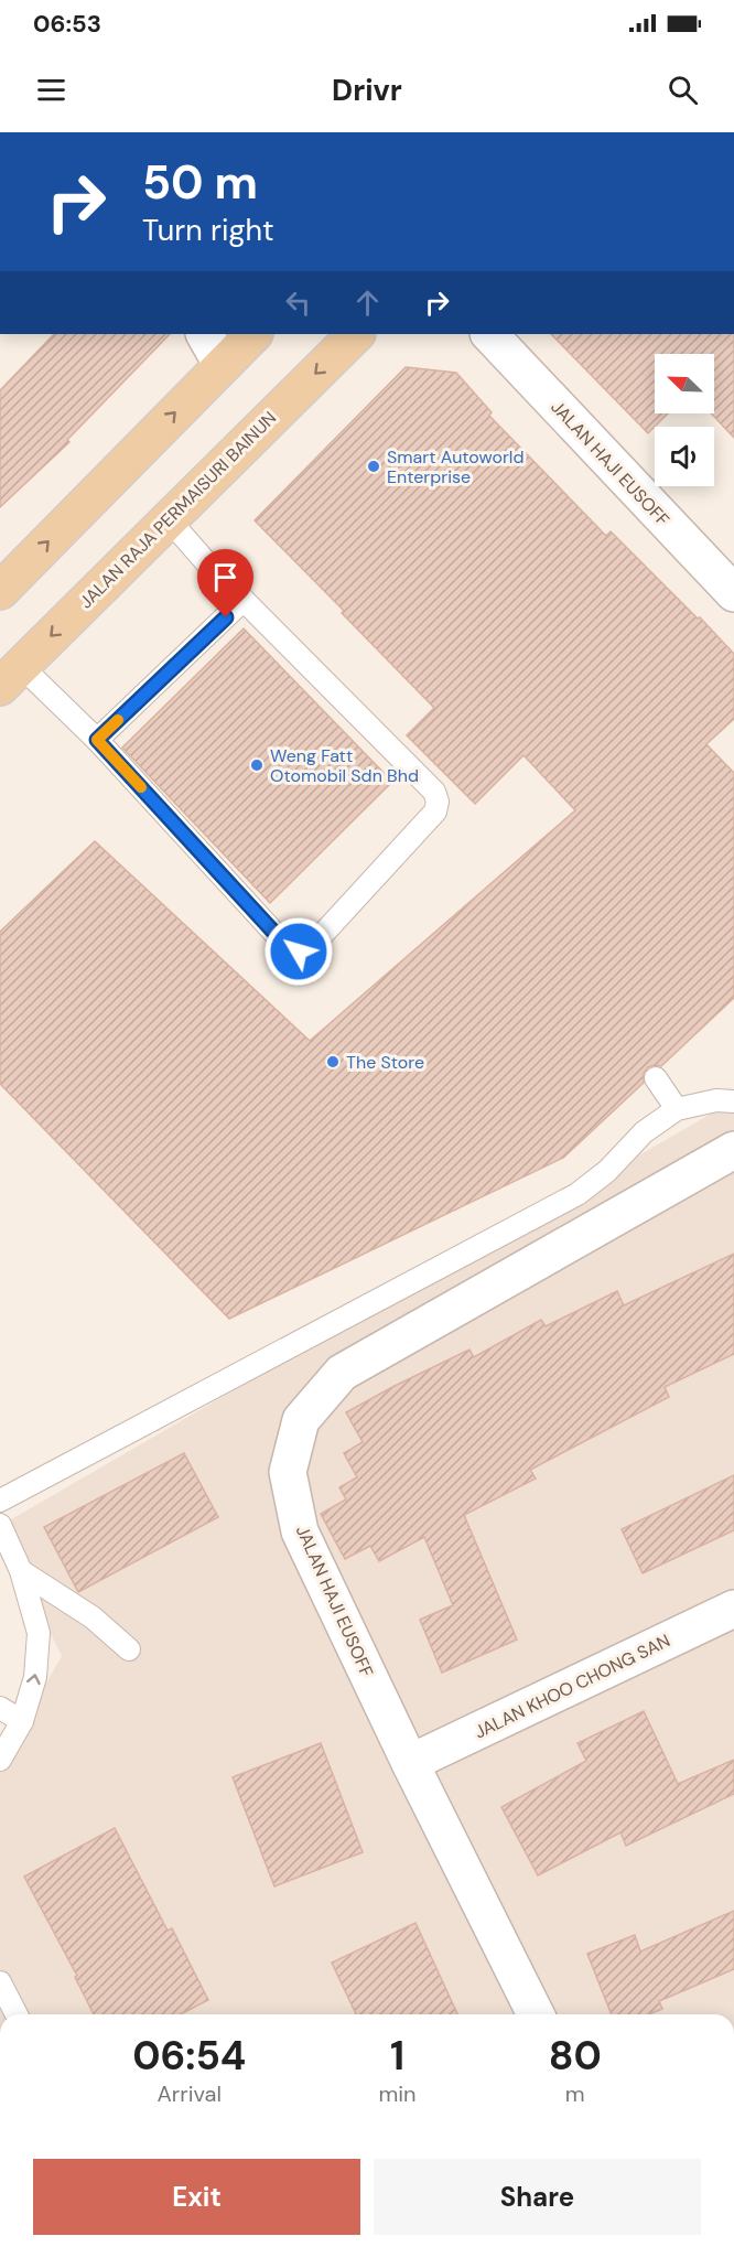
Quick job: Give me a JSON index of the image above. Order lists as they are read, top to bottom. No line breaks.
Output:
{"streets":{"main road":["JALAN RAJA PERMAISURI BAINUN"],"street":["JALAN HAJI EUSOFF","JALAN KHOO CHONG SAN"]},"crossings":[["JALAN HAJI EUSOFF","JALAN KHOO CHONG SAN"]],"places":["Smart Autoworld Enterprise","Weng Fatt Otomobil Sdn Bhd","The Store"],"north":"top left","page":{"status":"06:53","header":"Drivr","turn":["50 m","Turn right"],"eta":["06:54","Arrival","1","min","80","m"],"buttons":["Exit","Share"]}}
